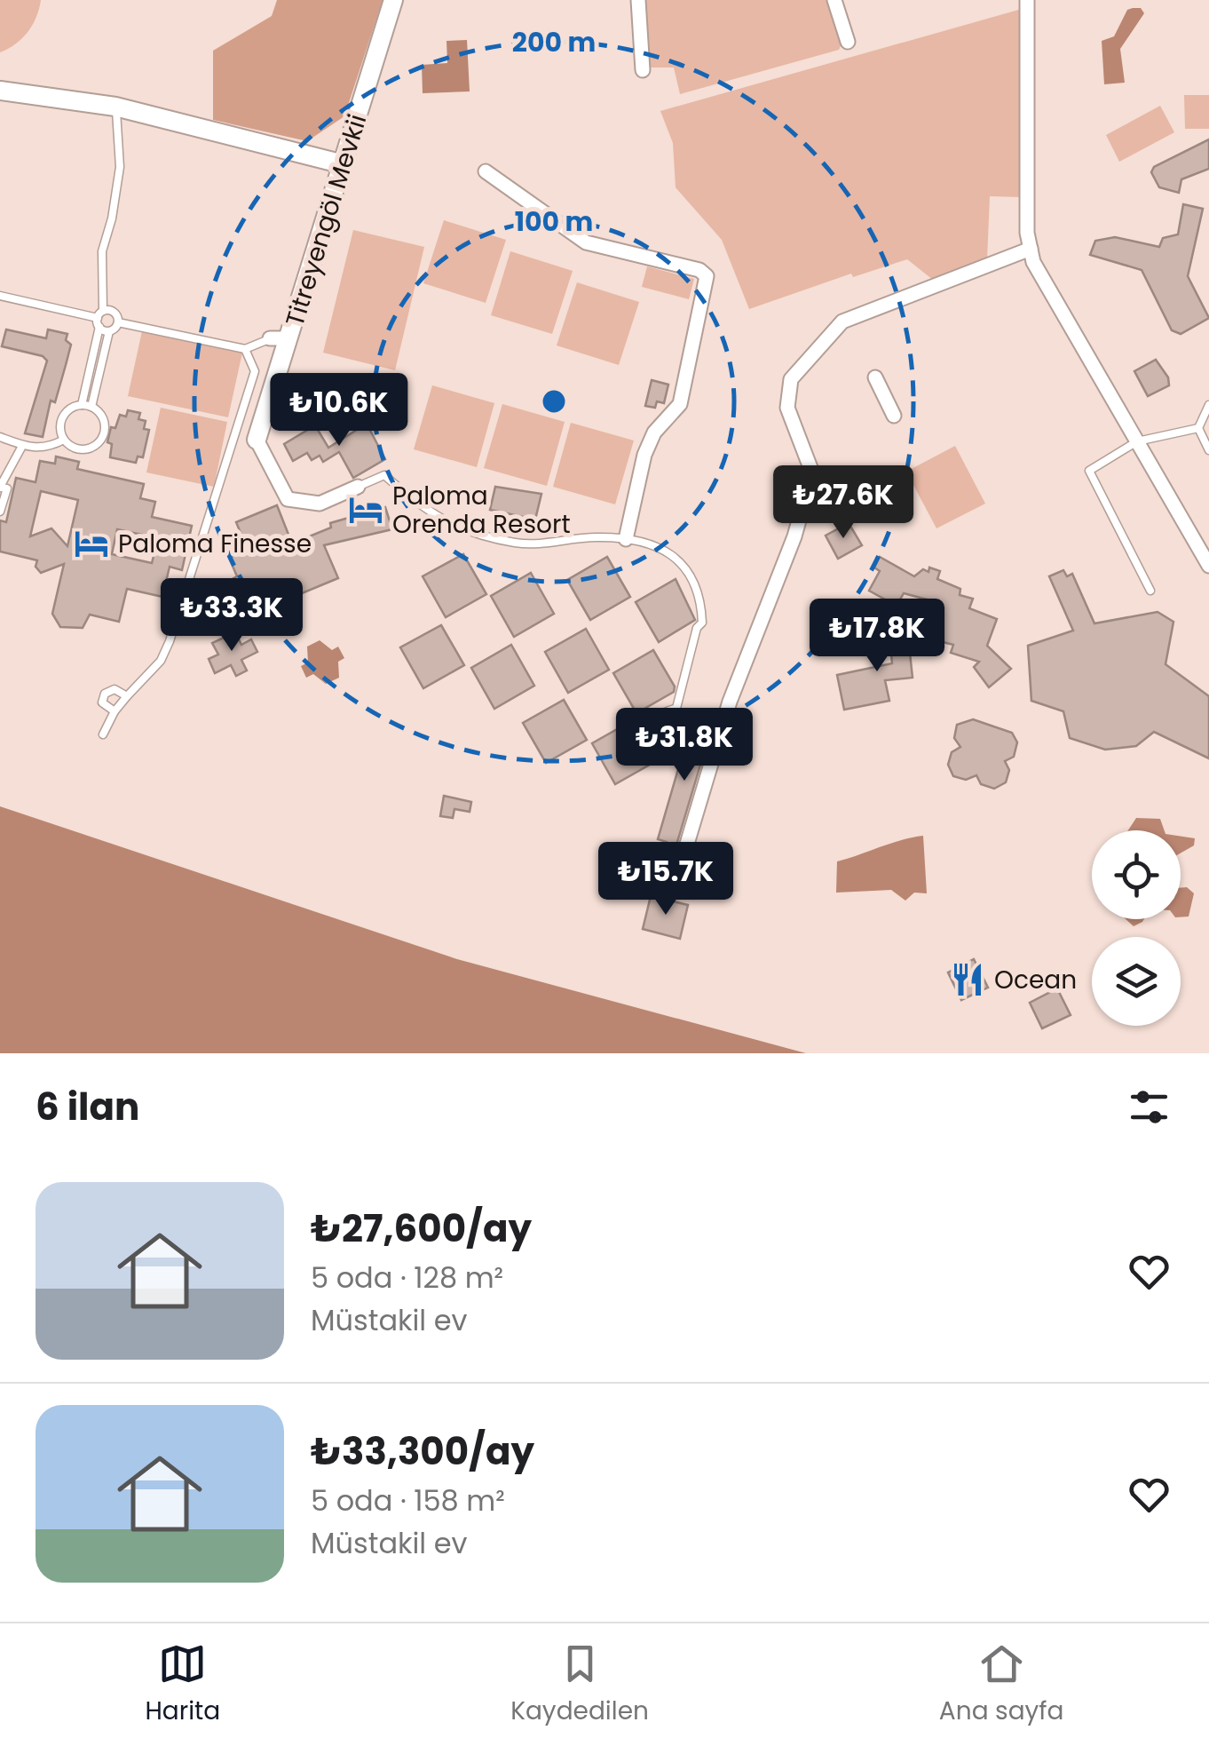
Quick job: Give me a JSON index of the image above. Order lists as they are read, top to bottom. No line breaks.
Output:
{"streets":{"street":["Titreyengöl Mevkii"]},"places":{"hotel":["Paloma Orenda Resort","Paloma Finesse"],"restaurant":["Ocean"]},"page":{"price":["₺10.6K","₺27.6K","₺33.3K","₺17.8K","₺31.8K","₺15.7K"],"heading":"6 ilan","list":[{"name":"₺27,600/ay","note":"5 oda · 128 m² · Müstakil ev"},{"name":"₺33,300/ay","note":"5 oda · 158 m² · Müstakil ev"}],"tabs":["Harita","Kaydedilen","Ana sayfa"]},"rings":["200 m","100 m"]}
